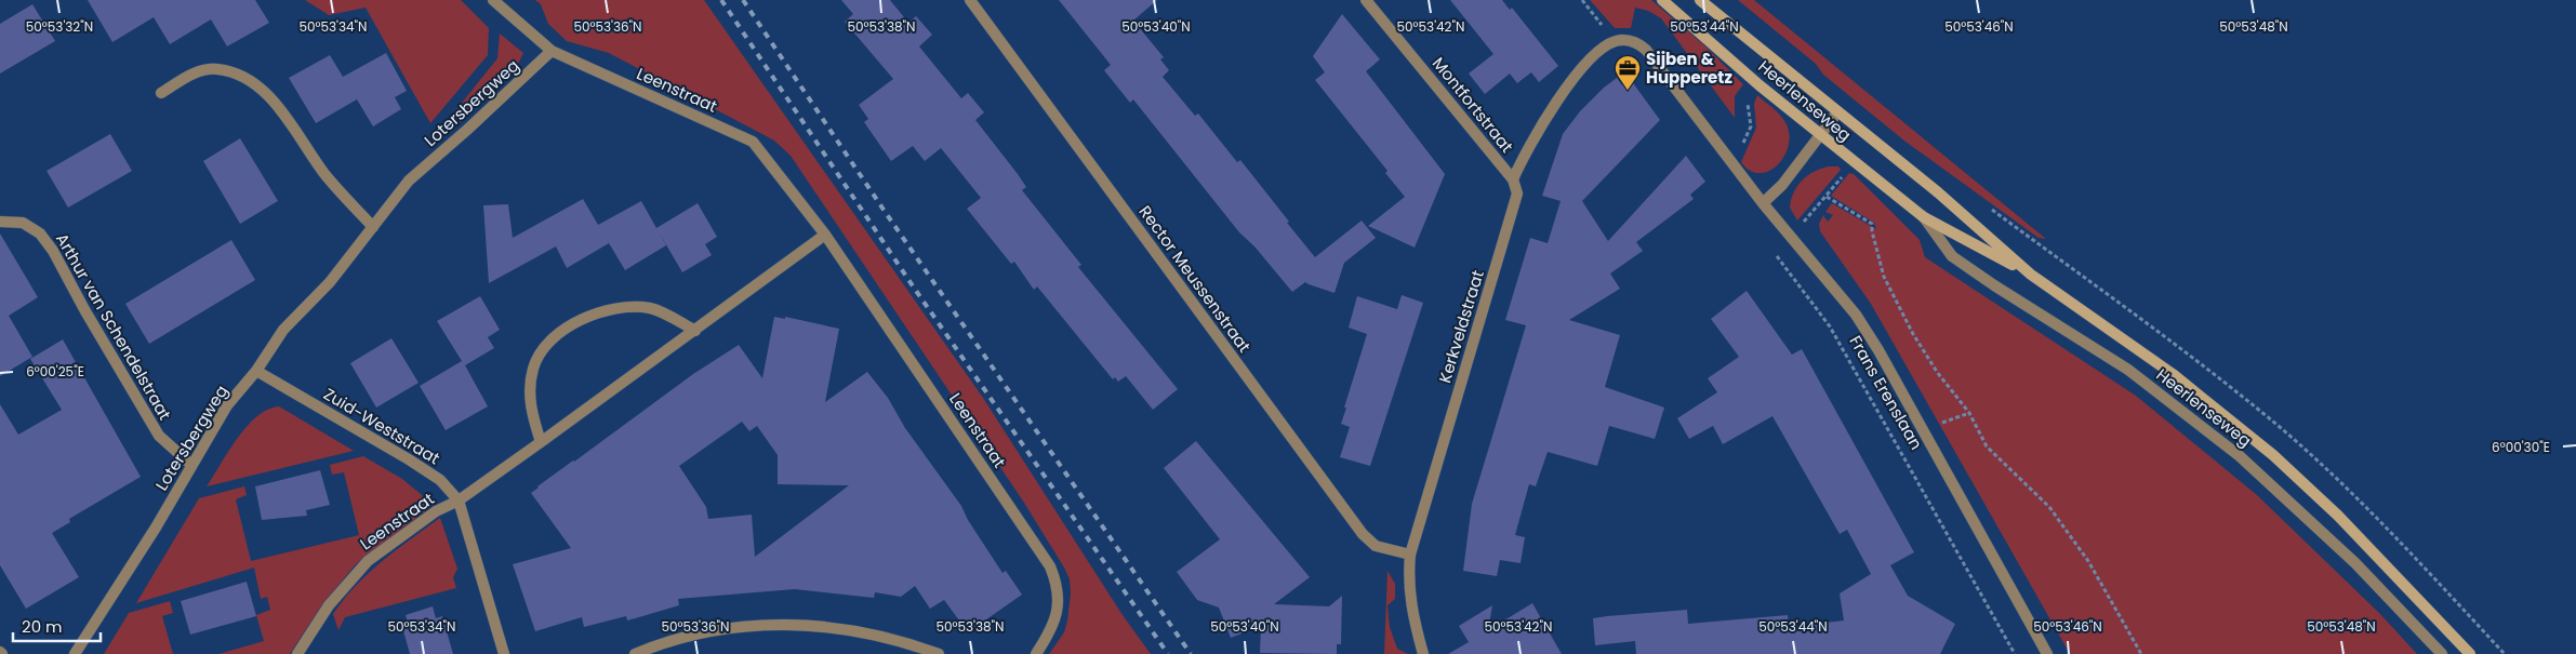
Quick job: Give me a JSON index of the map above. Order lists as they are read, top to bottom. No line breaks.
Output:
{"streets":{"main road":["Heerlenseweg"],"street":["Leenstraat","Lotersbergweg","Montfortstraat","Rector Meussenstraat","Arthur van Schendelstraat","Kerkveldstraat","Frans Erenslaan","Zuid-Weststraat"]},"crossings":[["Leenstraat","Lotersbergweg"],["Leenstraat","Zuid-Weststraat"],["Heerlenseweg","Frans Erenslaan"],["Lotersbergweg","Arthur van Schendelstraat"],["Lotersbergweg","Zuid-Weststraat"],["Montfortstraat","Kerkveldstraat"],["Rector Meussenstraat","Kerkveldstraat"]],"places":{"office":["Sijben & Hupperetz"]},"scale_bar":"20 m","coordinates":["50°53'32\"N","50°53'34\"N","50°53'36\"N","50°53'38\"N","50°53'40\"N","50°53'42\"N","50°53'44\"N","50°53'46\"N","50°53'48\"N","6°00'25\"E","6°00'30\"E"]}
